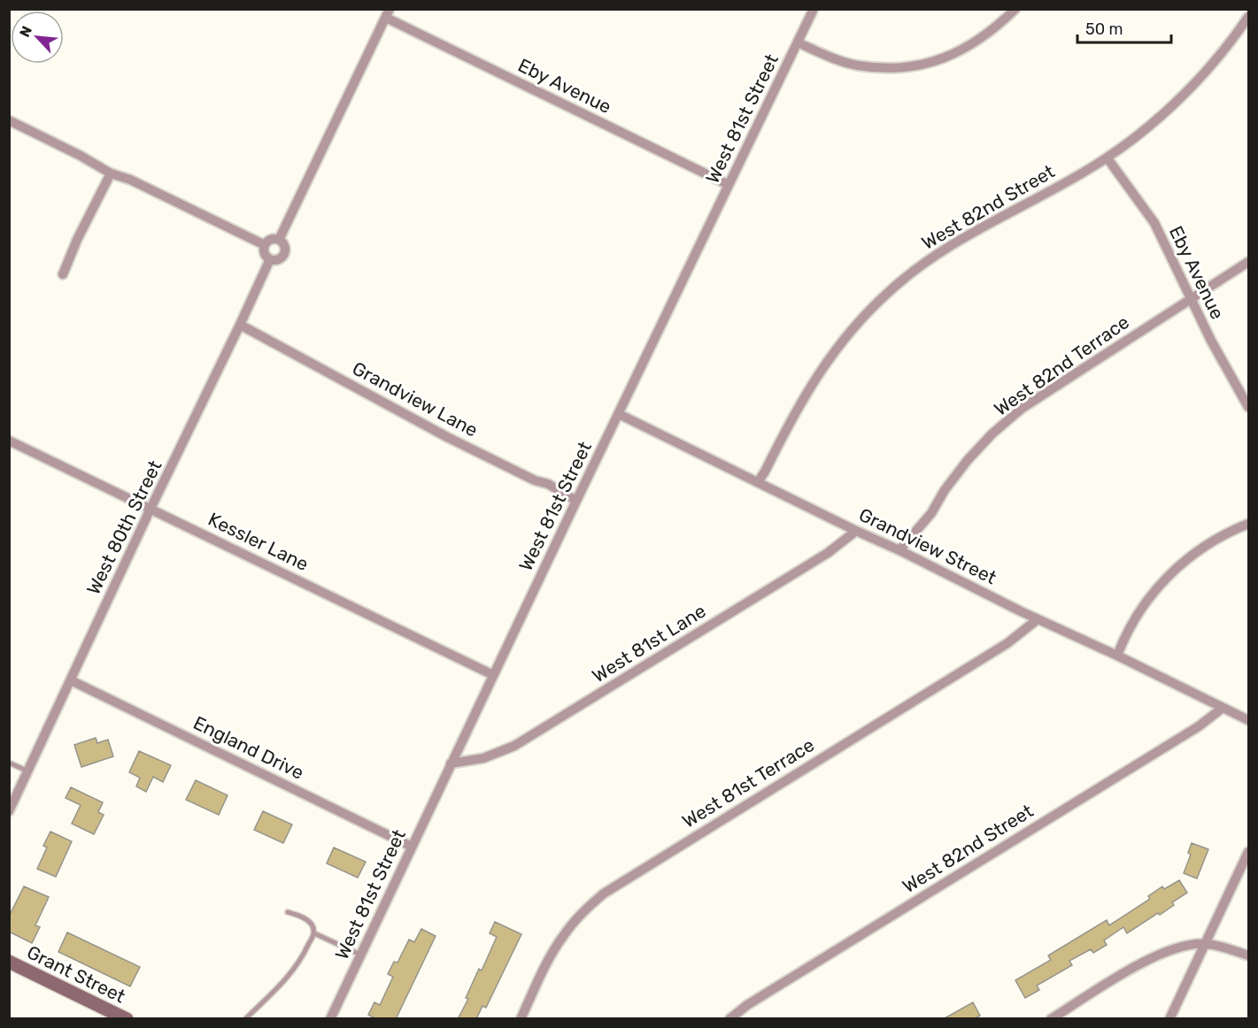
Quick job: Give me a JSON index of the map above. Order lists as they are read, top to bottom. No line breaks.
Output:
{"streets":{"street":["Eby Avenue","West 81st Street","West 82nd Street","West 82nd Terrace","Grandview Lane","West 80th Street","Kessler Lane","Grandview Street","West 81st Lane","England Drive","West 81st Terrace","Grant Street"]},"crossings":[["Eby Avenue","West 81st Street"],["Eby Avenue","West 82nd Street"],["Eby Avenue","West 82nd Terrace"],["West 81st Street","Grandview Lane"],["West 81st Street","Kessler Lane"],["West 81st Street","Grandview Street"],["West 81st Street","West 81st Lane"],["West 81st Street","England Drive"],["West 82nd Street","Grandview Street"],["West 82nd Terrace","Grandview Street"],["Grandview Lane","West 80th Street"],["West 80th Street","Kessler Lane"],["West 80th Street","England Drive"],["Grandview Street","West 81st Lane"],["Grandview Street","West 81st Terrace"]],"scale_bar":"50 m","north":"top left"}
